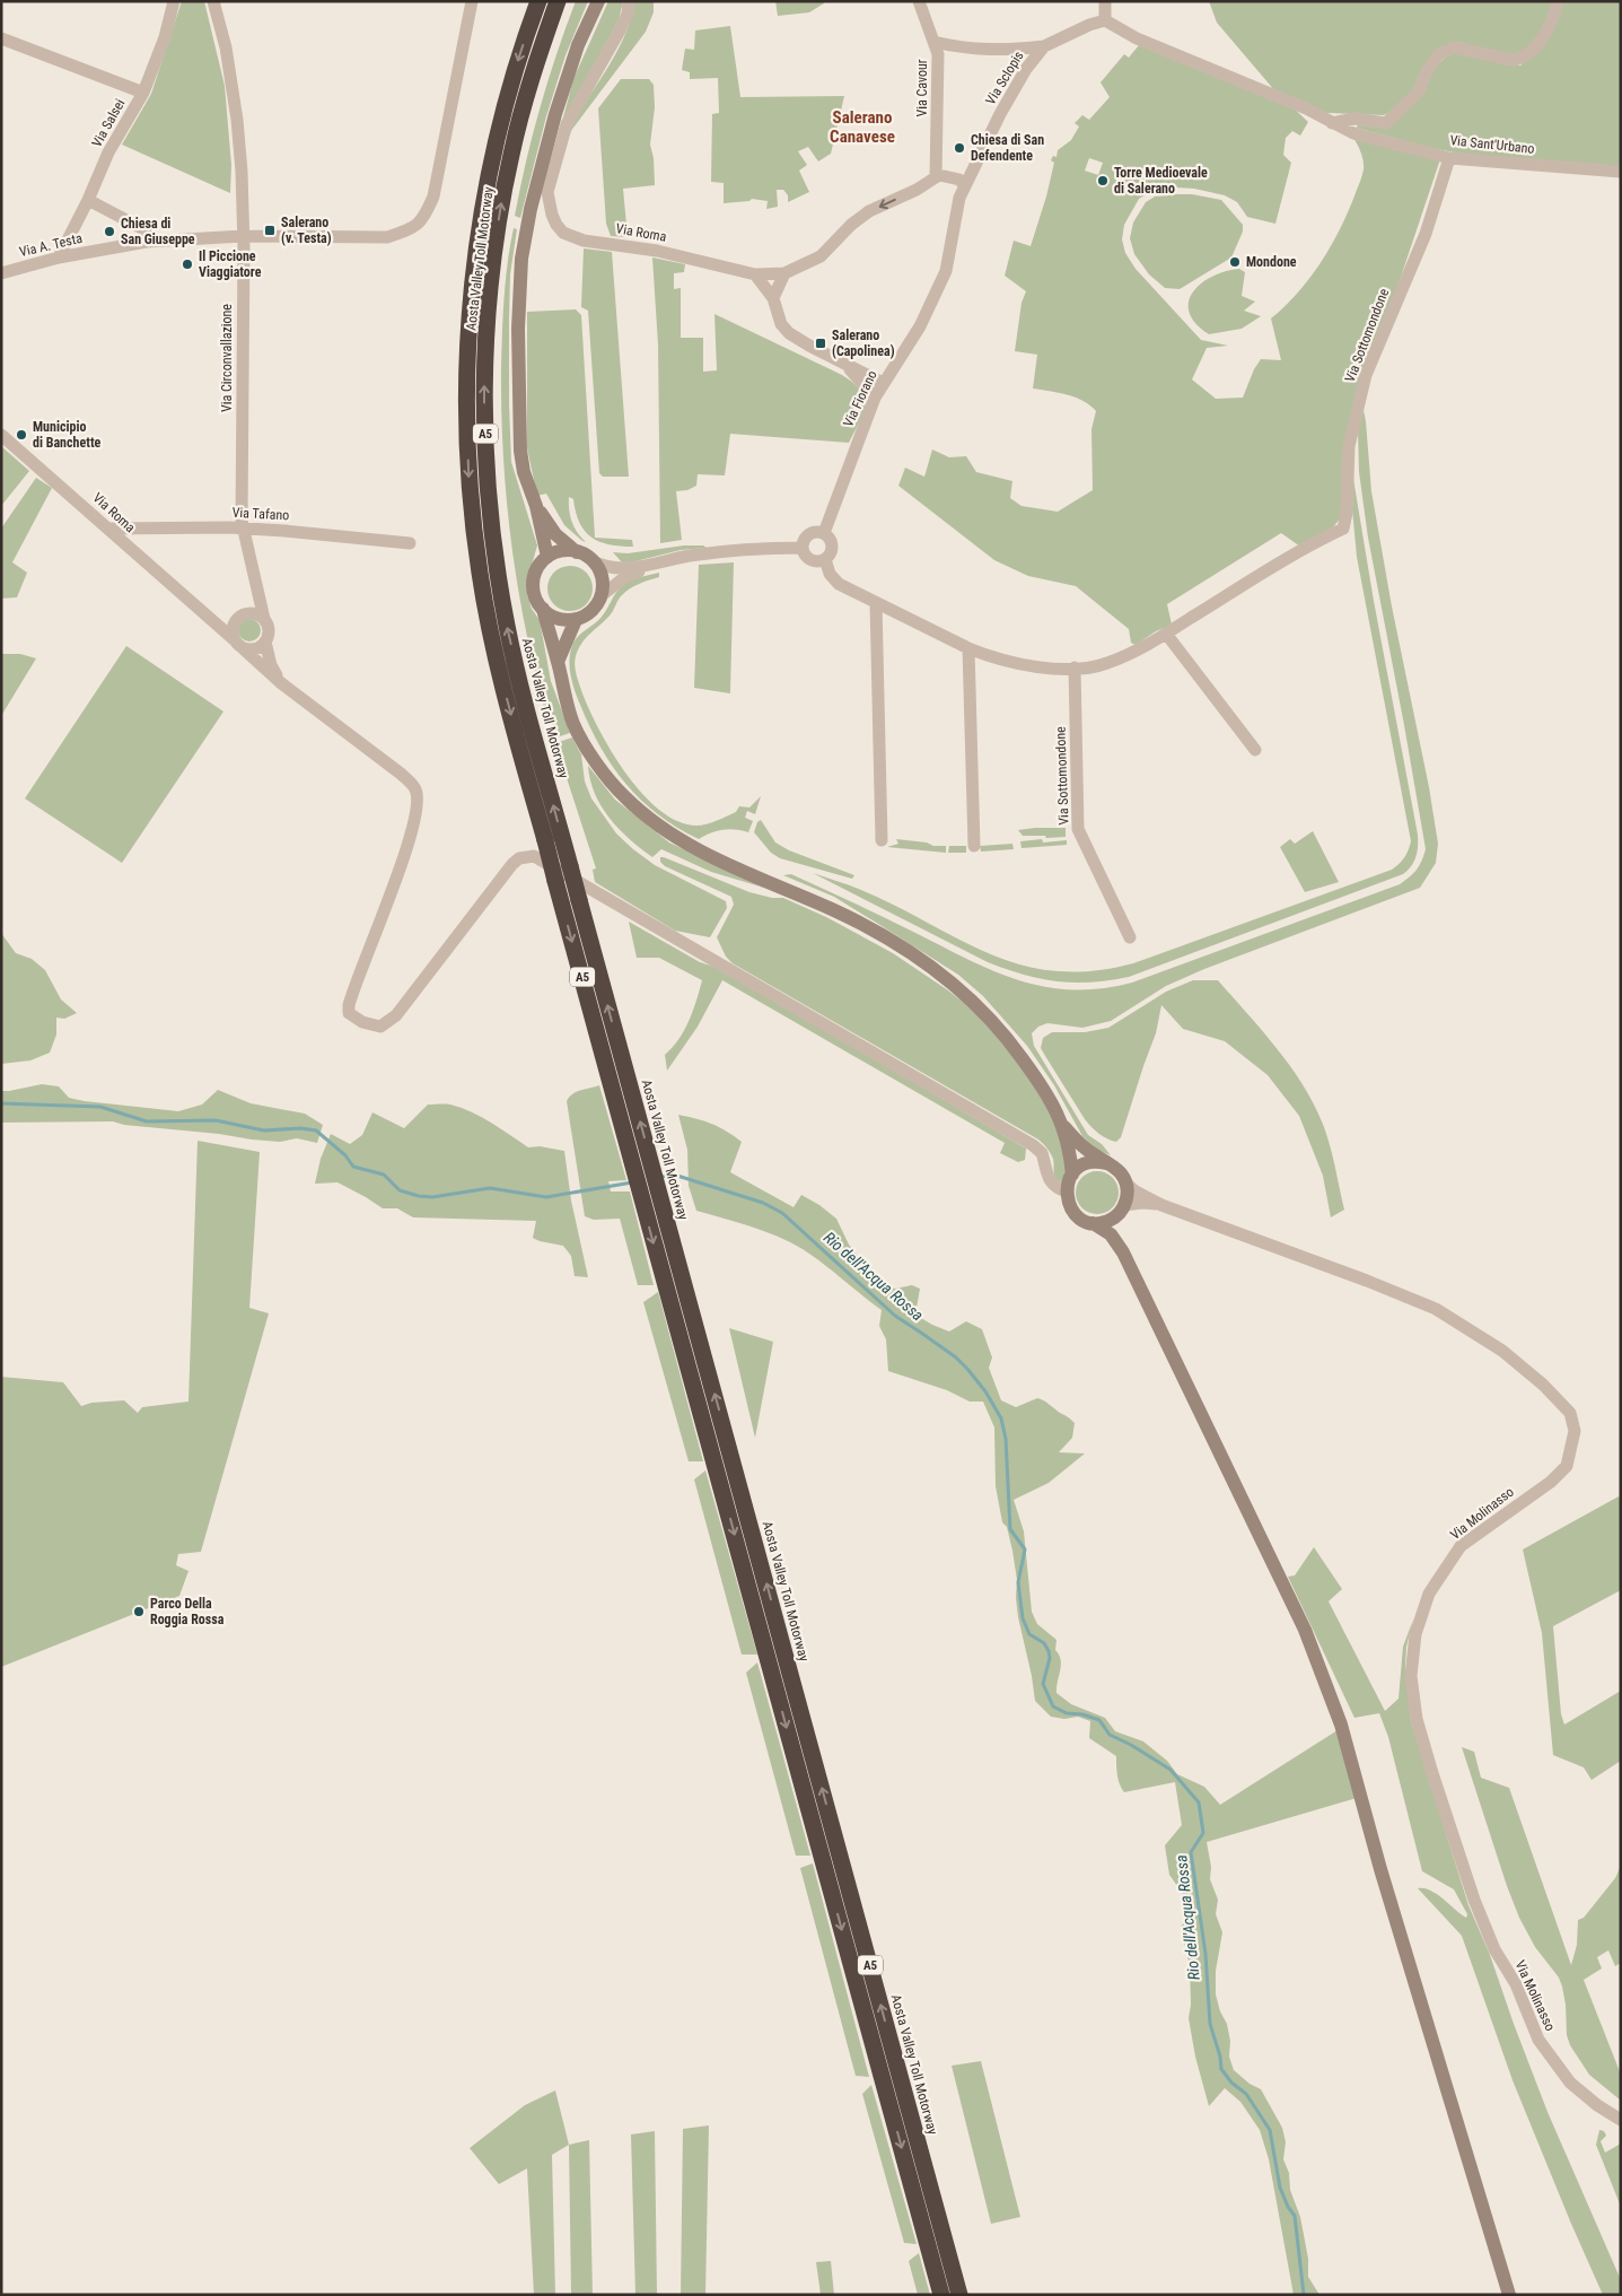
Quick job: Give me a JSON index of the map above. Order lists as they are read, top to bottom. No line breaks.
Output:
{"streets":{"highway":["Aosta Valley Toll Motorway","A5"],"street":["Via Sclopis","Via Cavour","Via Salsei","Via Sant'Urbano","Via Roma","Via A. Testa","Via Sottomondone","Via Circonvallazione","Via Fiorano","Via Tafano","Via Molinasso"]},"crossings":[["Via Sclopis","Via Sant'Urbano"],["Via Sclopis","Via Fiorano"],["Via Cavour","Via Roma"],["Via Salsei","Via A. Testa"],["Via Sant'Urbano","Via Sottomondone"],["Via Roma","Via Circonvallazione"],["Via Roma","Via Tafano"],["Via A. Testa","Via Circonvallazione"],["Via Sottomondone","Via Fiorano"],["Via Circonvallazione","Via Tafano"]],"districts":["Salerano Canavese"],"water":["Rio dell'Acqua Rossa"],"places":{"other":["Chiesa di San Defendente","Torre Medioevale di Salerano","Chiesa di San Giuseppe","Mondone","Il Piccione Viaggiatore","Municipio di Banchette","Parco Della Roggia Rossa"],"transit":["Salerano (v. Testa)","Salerano (Capolinea)"]}}
